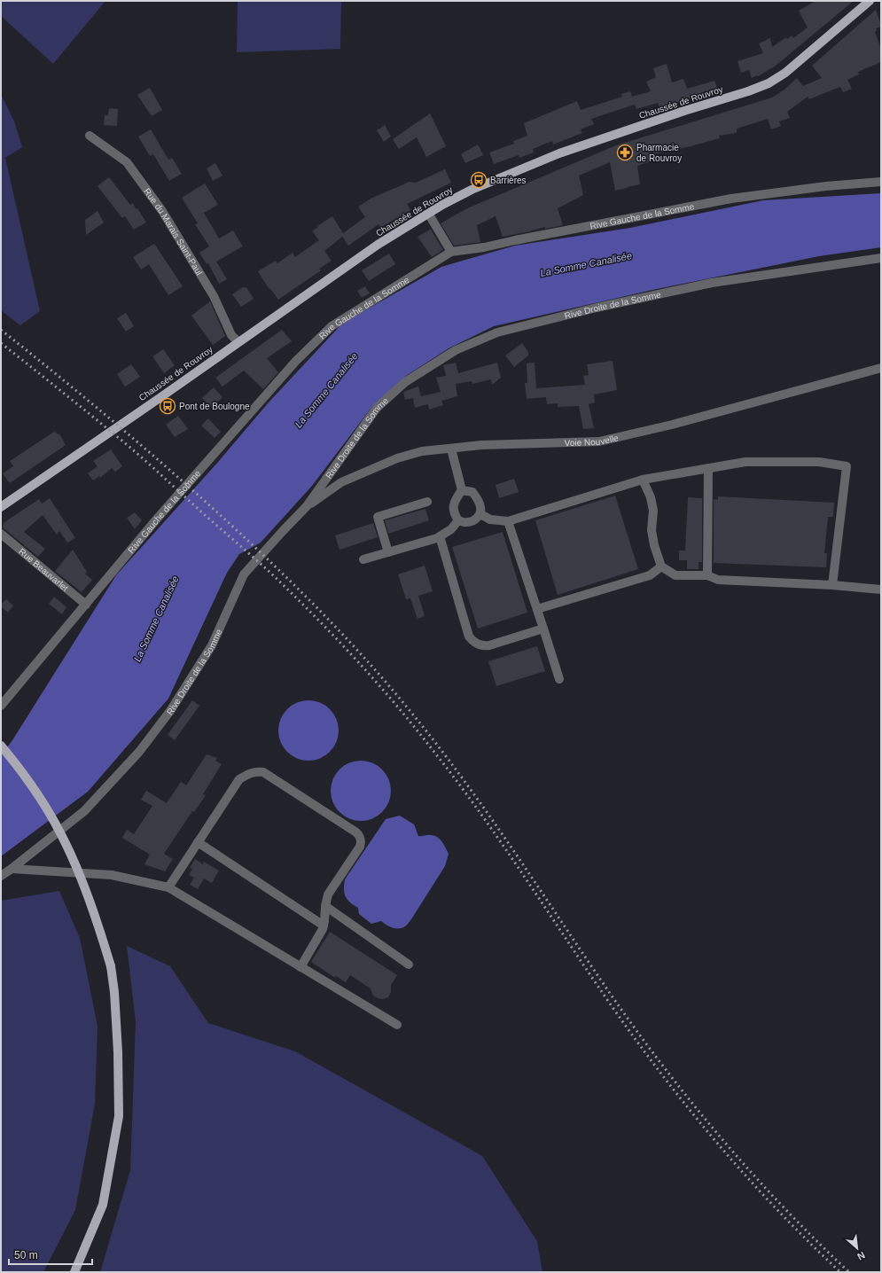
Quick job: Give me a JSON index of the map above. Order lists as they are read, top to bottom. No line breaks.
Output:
{"streets":{"main road":["Chaussée de Rouvroy"],"street":["Rive Gauche de la Somme","Rue du Marais Saint-Paul","Rive Droite de la Somme","Voie Nouvelle","Rue Beauvarlet"]},"crossings":[["Chaussée de Rouvroy","Rue du Marais Saint-Paul"],["Rive Gauche de la Somme","Rue Beauvarlet"],["Rive Droite de la Somme","Voie Nouvelle"]],"water":["La Somme Canalisée"],"places":{"pharmacy":["Pharmacie de Rouvroy"],"bus stop":["Barrières","Pont de Boulogne"]},"scale_bar":"50 m","north":"bottom right"}
